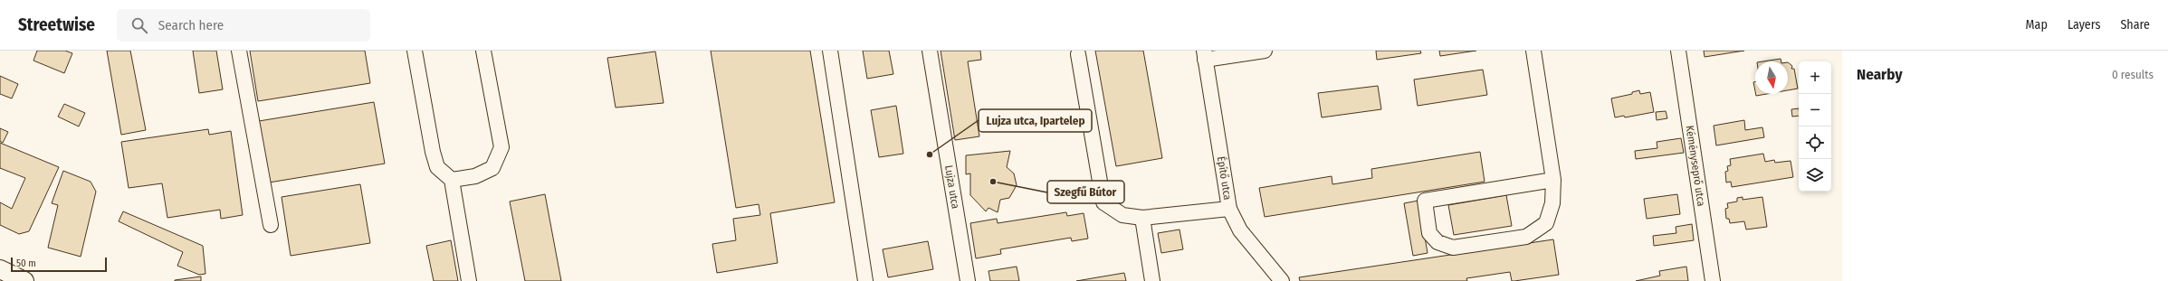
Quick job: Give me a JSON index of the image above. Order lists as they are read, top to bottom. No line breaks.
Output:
{"streets":{"street":["Kéményseprő utca","Építő utca","Lujza utca"]},"places":["Lujza utca, Ipartelep","Szegfű Bútor"],"scale_bar":"50 m","north":"bottom","page":{"header":"Streetwise","search":"Search here","nav":["Map","Layers","Share"],"heading":["Nearby","0 results"],"map_buttons":["+","−"],"scale":"50 m"}}
